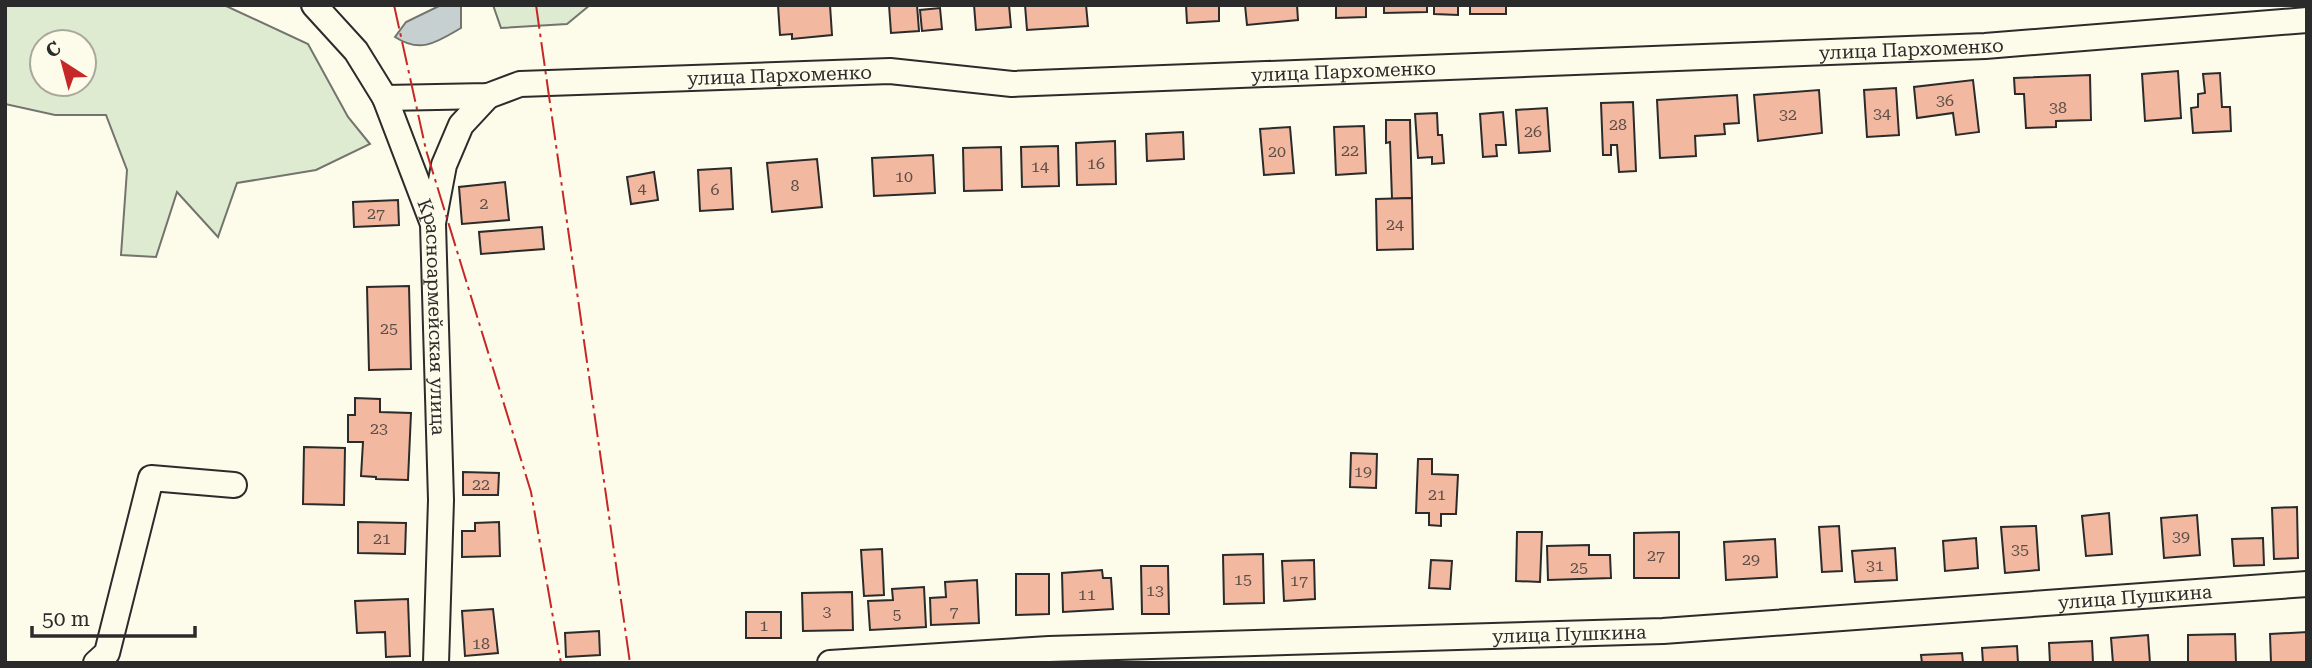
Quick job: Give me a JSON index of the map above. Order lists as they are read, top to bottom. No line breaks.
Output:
{"streets":{"street":["улица Пархоменко","Красноармейская улица","улица Пушкина"]},"crossings":[["улица Пархоменко","Красноармейская улица"]],"house_numbers":["36","38","34","32","28","26","22","20","16","14","10","8","4","6","2","27","24","25","23","19","22","21","39","21","35","27","29","31","25","15","17","13","11","3","7","5","1","18"],"scale_bar":"50 m","north":"top left"}
